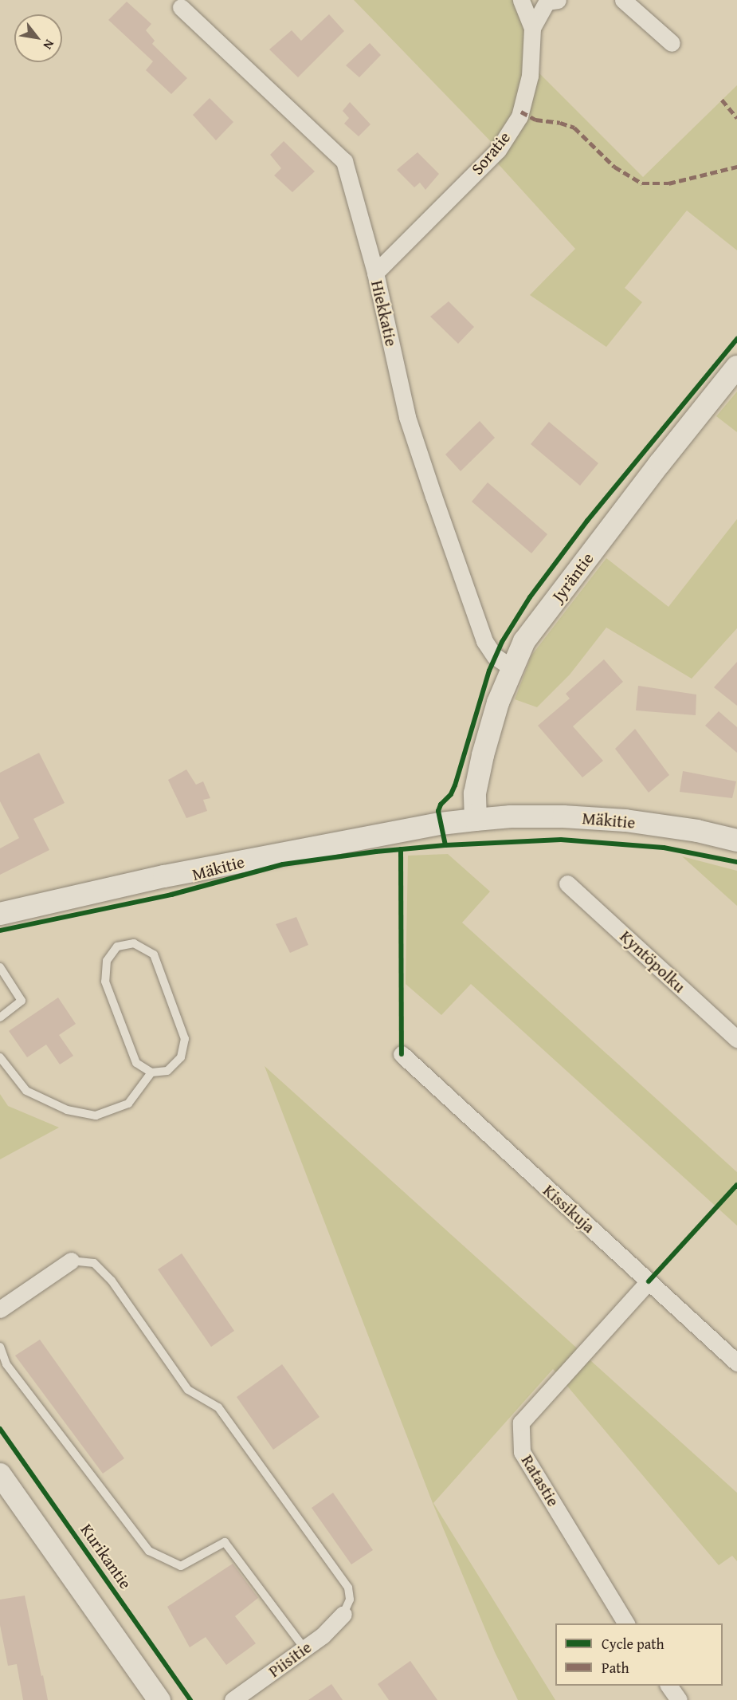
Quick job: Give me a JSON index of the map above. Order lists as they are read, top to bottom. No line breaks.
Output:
{"streets":{"street":["Soratie","Hiekkatie","Jyräntie","Mäkitie","Kyntöpolku","Kissikuja","Ratastie","Piisitie"],"cycle path":["Kurikantie"]},"crossings":[["Soratie","Hiekkatie"],["Hiekkatie","Jyräntie"],["Jyräntie","Mäkitie"],["Kissikuja","Ratastie"]],"legend":["Cycle path","Path"],"north":"bottom right"}
